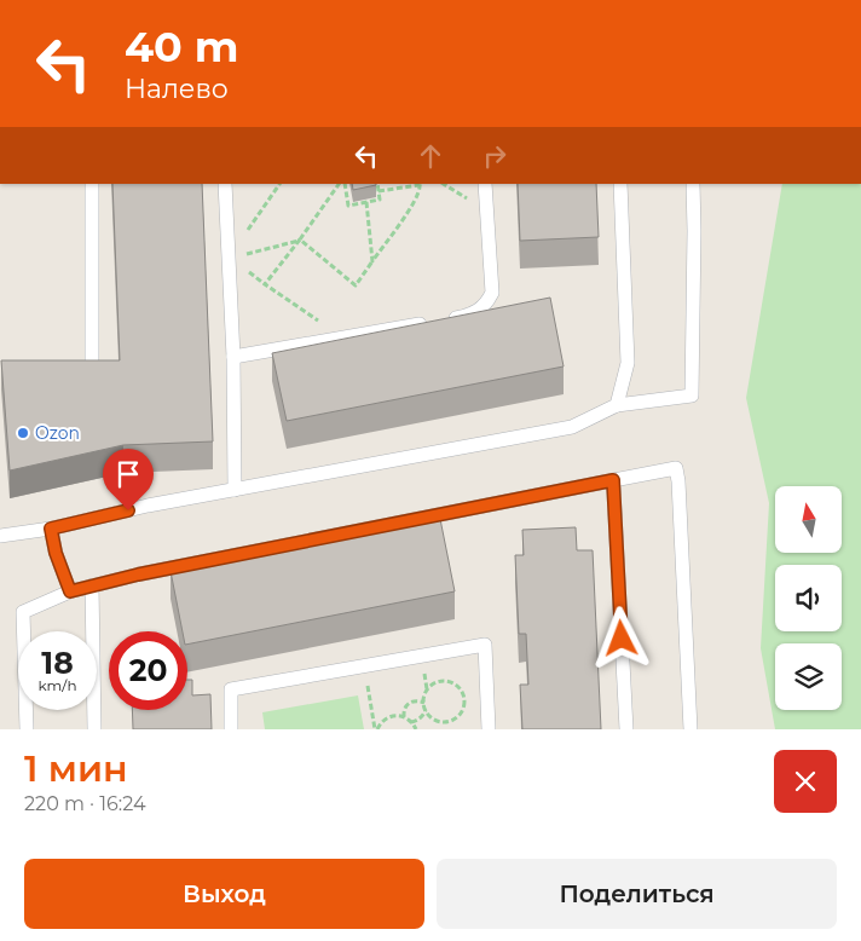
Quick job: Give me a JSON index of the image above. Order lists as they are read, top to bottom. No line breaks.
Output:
{"places":["Ozon"],"north":"top","page":{"turn":["40 m","Налево"],"speed":"18 km/h","limit":"20","heading":["1 мин","220 m · 16:24"],"buttons":["Выход","Поделиться"]}}
